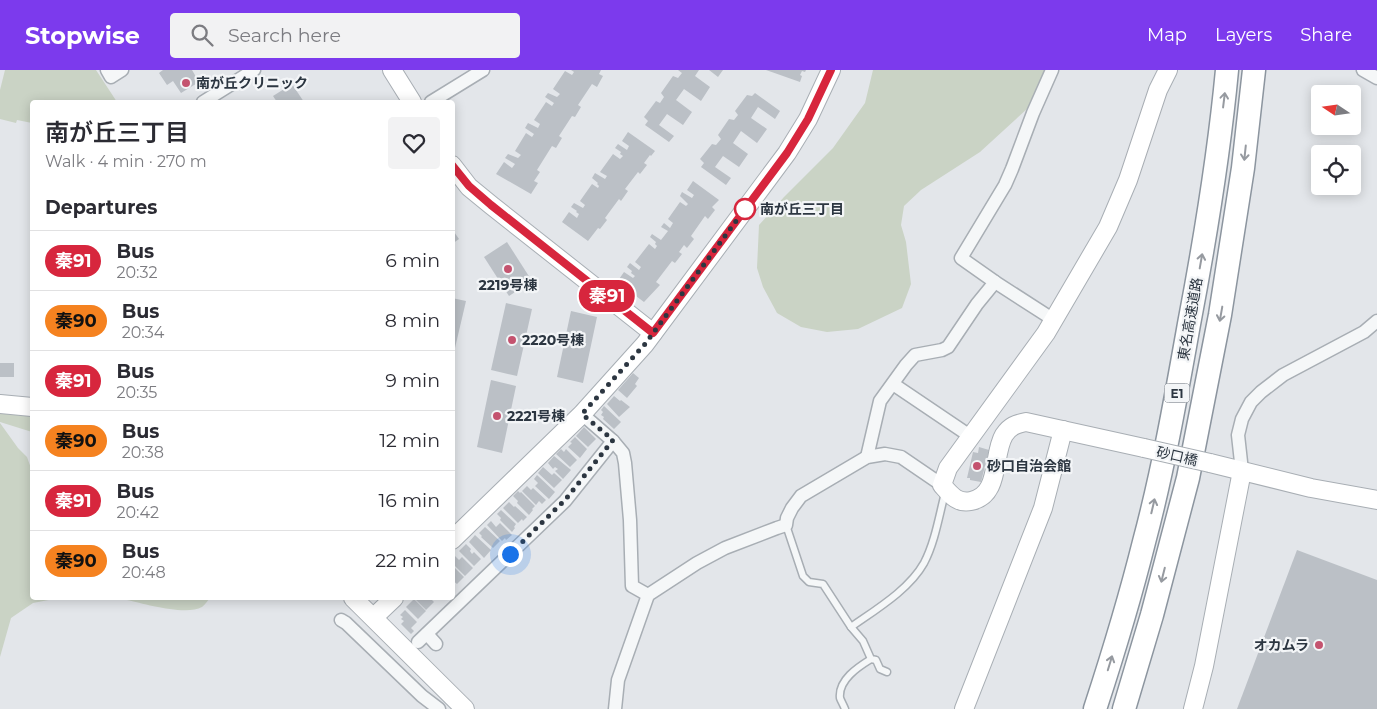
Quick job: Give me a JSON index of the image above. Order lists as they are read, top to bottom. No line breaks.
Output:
{"streets":{"highway":["東名高速道路","E1"],"street":["砂口橋"]},"places":["南が丘クリニック","南が丘三丁目","2219号棟","2220号棟","2221号棟","砂口自治会館","オカムラ"],"lines":["bus line 秦91"],"north":"left","page":{"header":"Stopwise","search":"Search here","nav":["Map","Layers","Share"],"on_map":"秦91","heading":[["南が丘三丁目","Walk · 4 min · 270 m"],"Departures"],"list":[{"mark":"秦91","name":"Bus","note":"20:32","value":"6 min"},{"mark":"秦90","name":"Bus","note":"20:34","value":"8 min"},{"mark":"秦91","name":"Bus","note":"20:35","value":"9 min"},{"mark":"秦90","name":"Bus","note":"20:38","value":"12 min"},{"mark":"秦91","name":"Bus","note":"20:42","value":"16 min"},{"mark":"秦90","name":"Bus","note":"20:48","value":"22 min"}]}}
